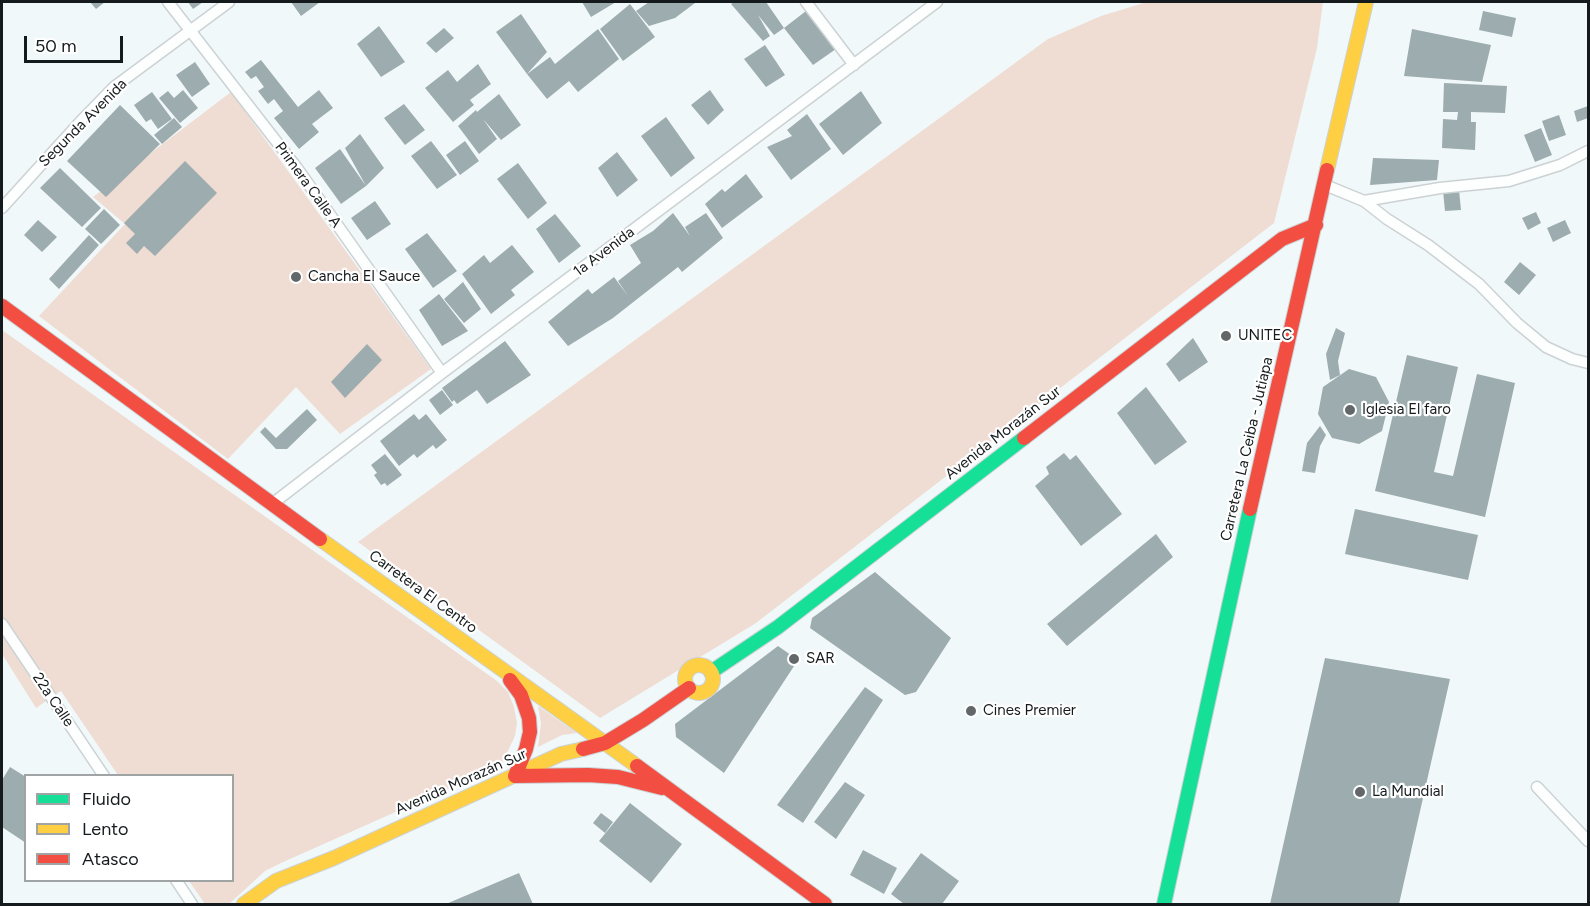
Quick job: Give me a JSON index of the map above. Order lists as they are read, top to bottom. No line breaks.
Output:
{"streets":{"main road":["Avenida Morazán Sur","Carretera La Ceiba - Jutiapa","Carretera El Centro"],"street":["Segunda Avenida","Primera Calle A","1a Avenida","22a Calle"]},"crossings":[["Segunda Avenida","Primera Calle A"],["Primera Calle A","1a Avenida"],["1a Avenida","Carretera El Centro"],["Avenida Morazán Sur","Carretera La Ceiba - Jutiapa"],["Avenida Morazán Sur","Carretera El Centro"]],"places":["Cancha El Sauce","UNITEC","Iglesia El faro","SAR","Cines Premier","La Mundial"],"legend":["Fluido","Lento","Atasco"],"scale_bar":"50 m"}
